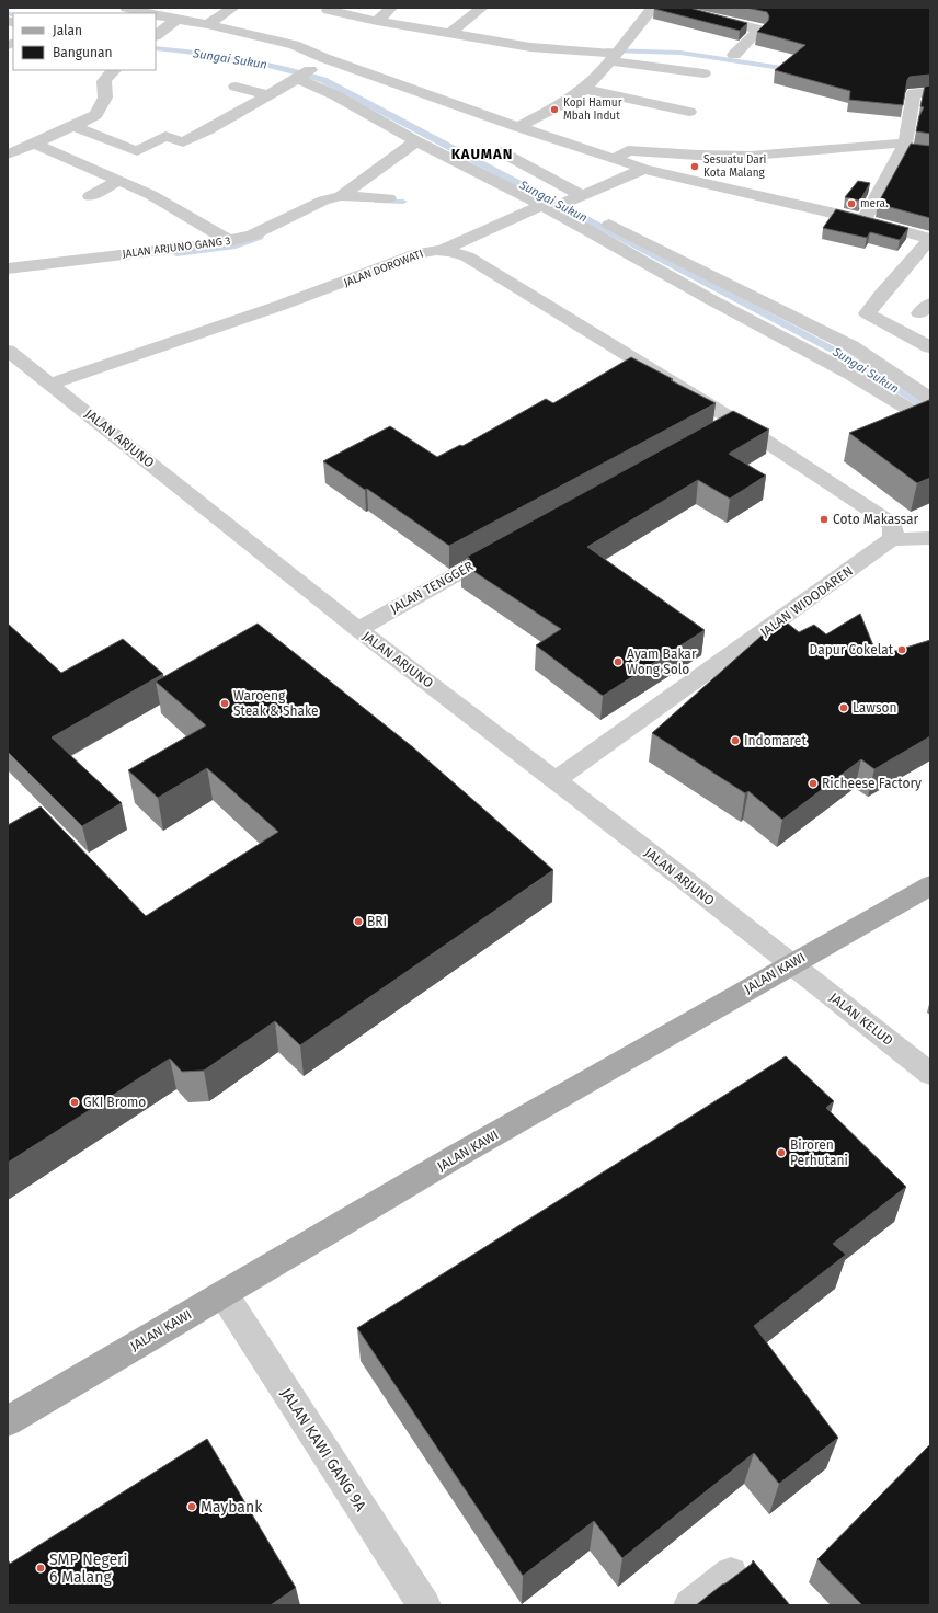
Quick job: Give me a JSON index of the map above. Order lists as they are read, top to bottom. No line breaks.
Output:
{"streets":{"main road":["JALAN KAWI"],"street":["JALAN ARJUNO GANG 3","JALAN DOROWATI","JALAN ARJUNO","JALAN TENGGER","JALAN WIDODAREN","JALAN KELUD","JALAN KAWI GANG 9A"]},"crossings":[["JALAN DOROWATI","JALAN ARJUNO"],["JALAN ARJUNO","JALAN TENGGER"],["JALAN ARJUNO","JALAN WIDODAREN"],["JALAN ARJUNO","JALAN KAWI"],["JALAN ARJUNO","JALAN KELUD"],["JALAN KAWI","JALAN KELUD"],["JALAN KAWI","JALAN KAWI GANG 9A"]],"districts":["KAUMAN"],"water":["Sungai Sukun"],"places":["Kopi Hamur Mbah Indut","Sesuatu Dari Kota Malang","mera.","Coto Makassar","Dapur Cokelat","Ayam Bakar Wong Solo","Waroeng Steak & Shake","Lawson","Indomaret","Richeese Factory","BRI","GKI Bromo","Biroren Perhutani","Maybank","SMP Negeri 6 Malang"],"legend":["Jalan","Bangunan"]}
